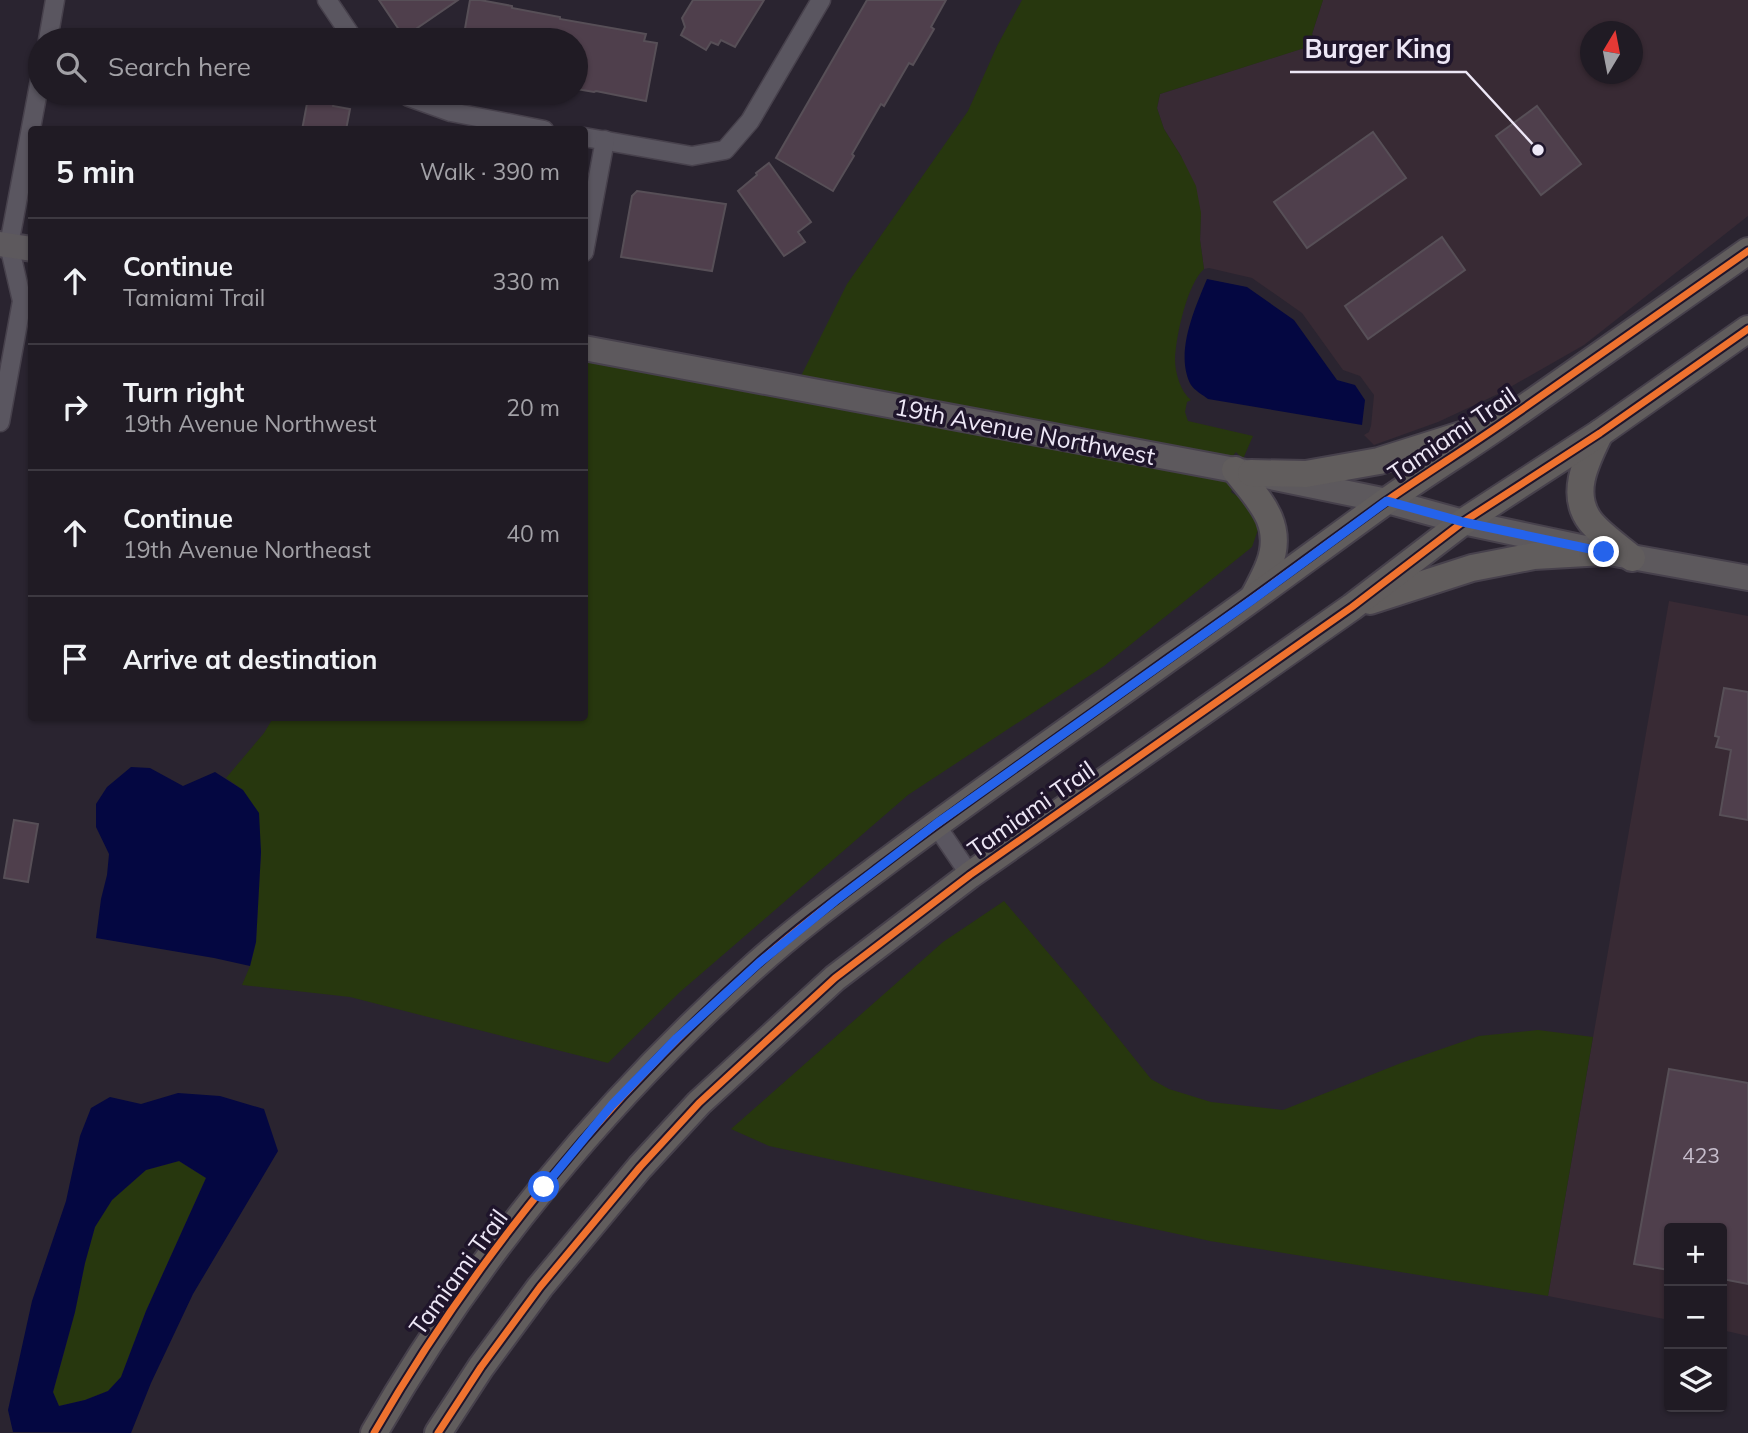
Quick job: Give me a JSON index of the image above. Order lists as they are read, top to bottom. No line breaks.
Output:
{"streets":{"main road":["Tamiami Trail"],"street":["19th Avenue Northwest"]},"crossings":[["19th Avenue Northwest","Tamiami Trail"]],"places":["Burger King"],"house_numbers":["423"],"north":"top","page":{"search":"Search here","heading":["5 min","Walk · 390 m"],"list":[["Continue","Tamiami Trail","330 m"],["Turn right","19th Avenue Northwest","20 m"],["Continue","19th Avenue Northeast","40 m"],"Arrive at destination"],"map_buttons":["+","−"]}}
